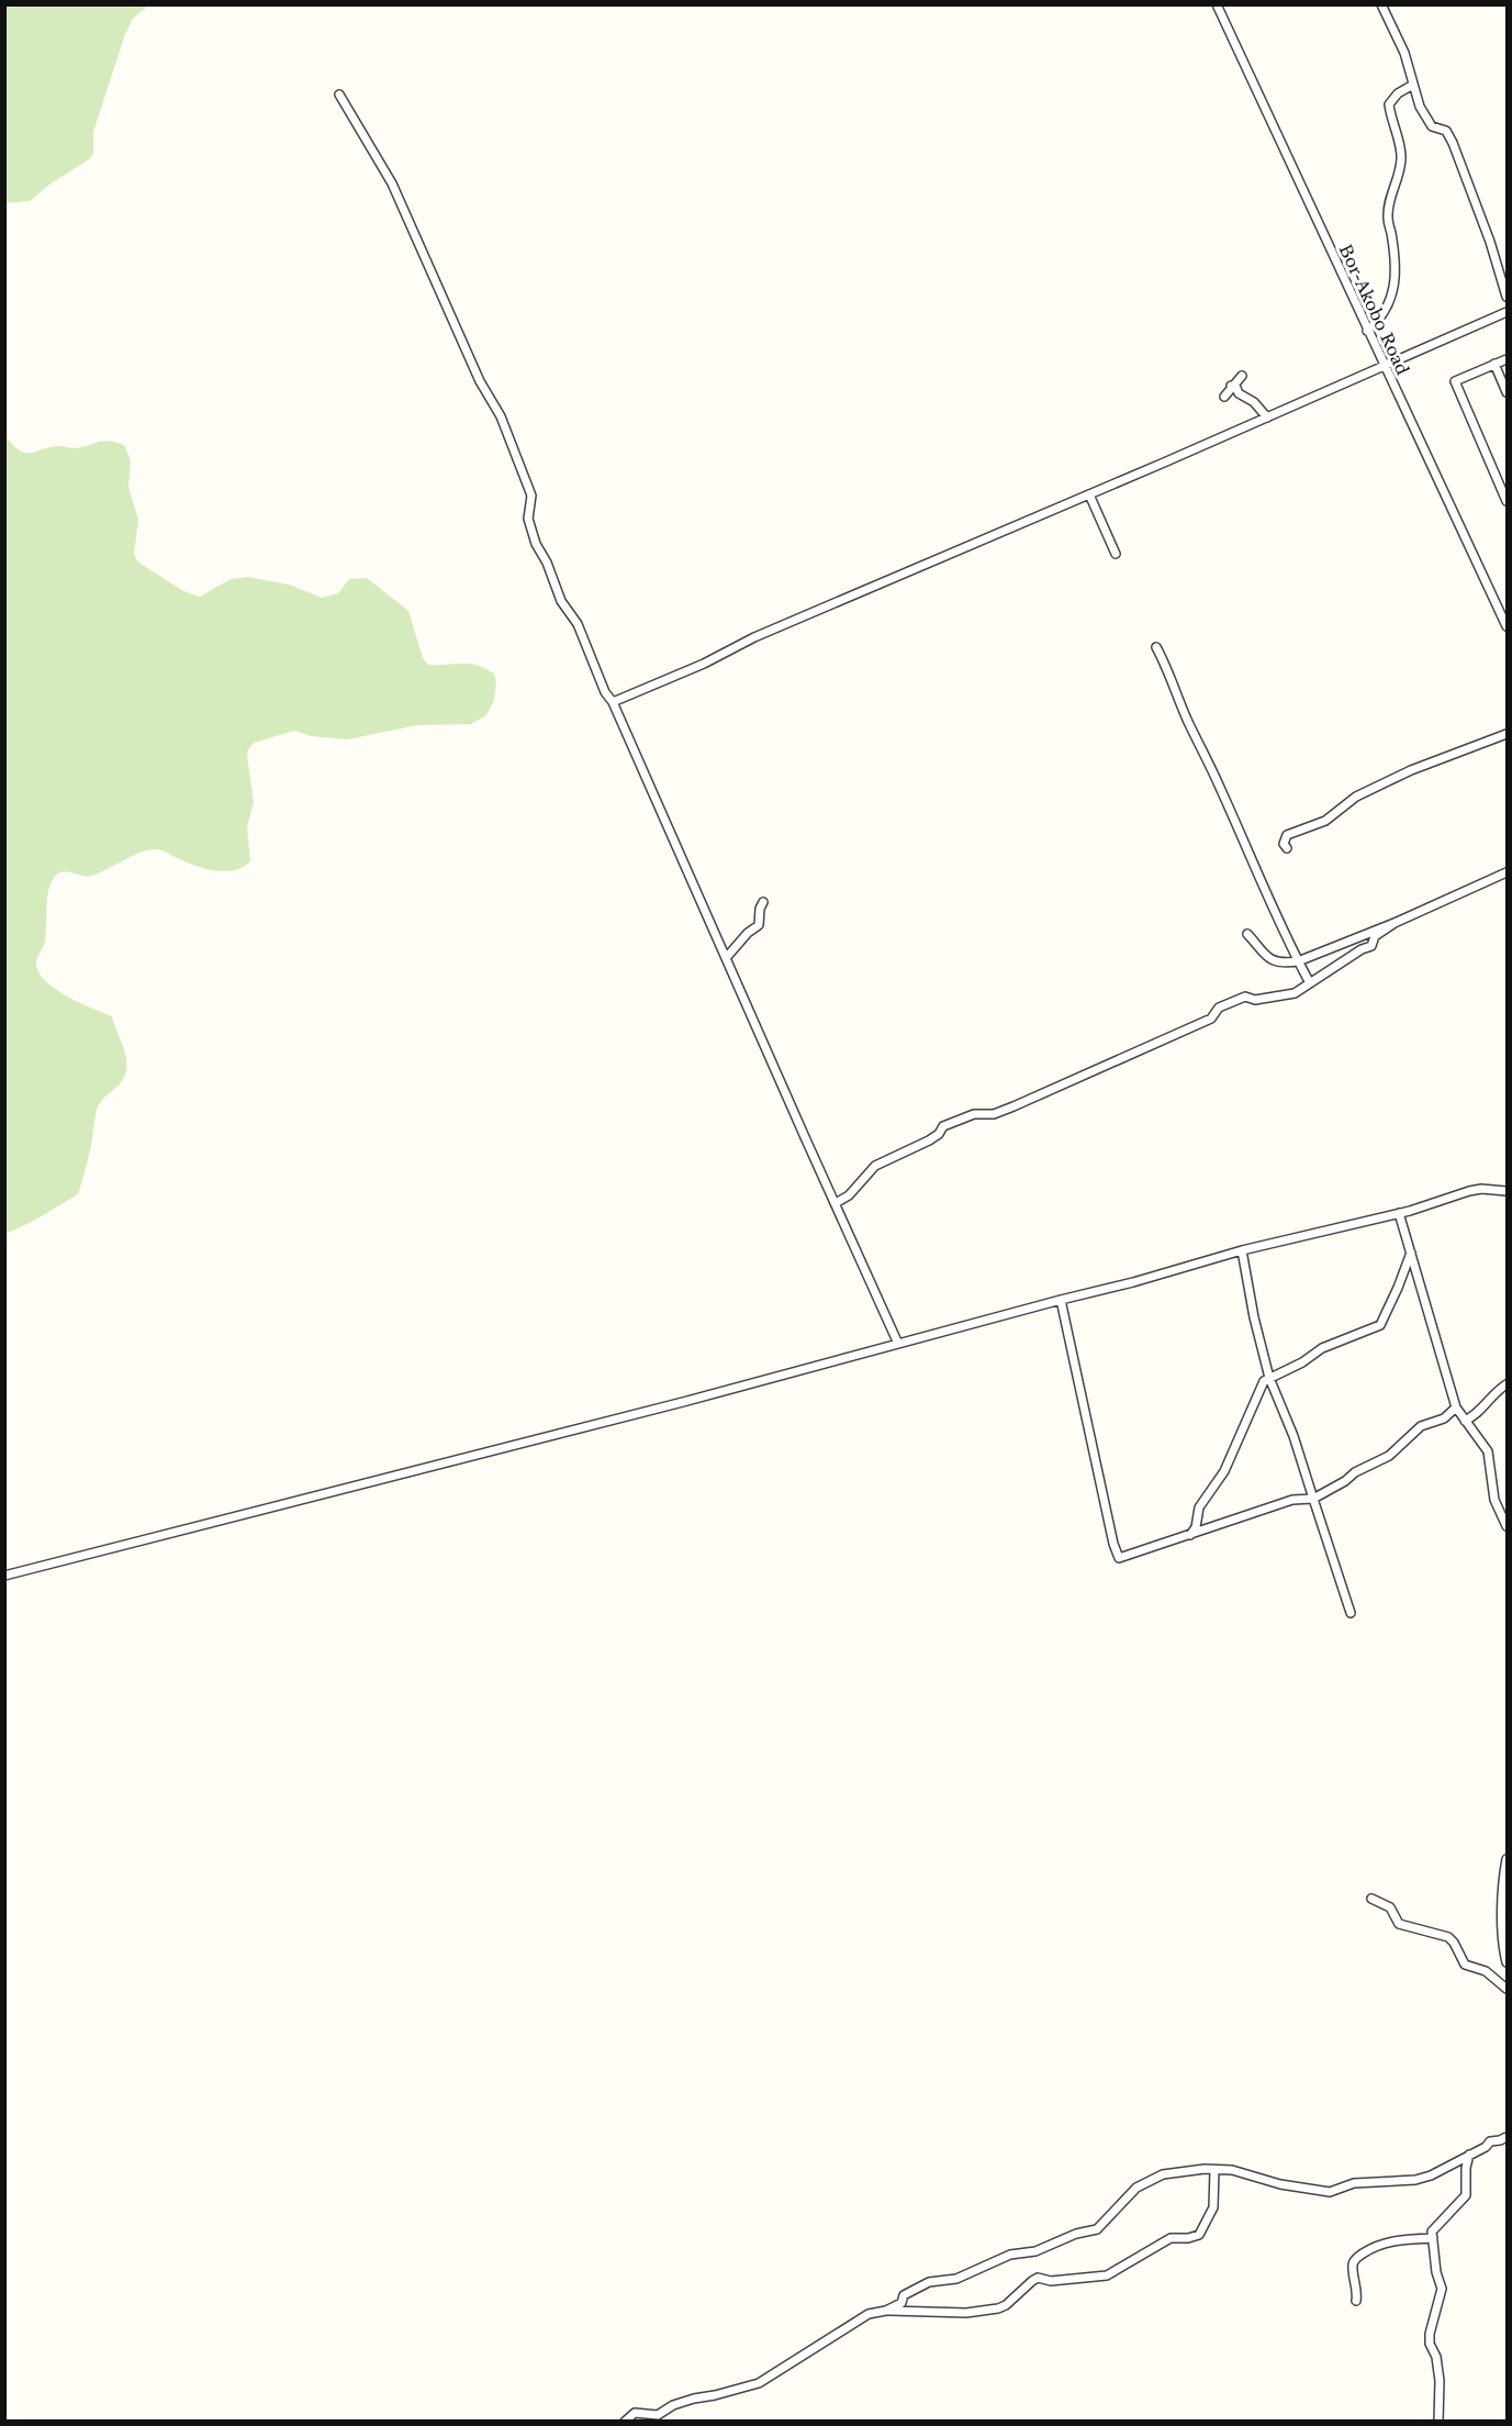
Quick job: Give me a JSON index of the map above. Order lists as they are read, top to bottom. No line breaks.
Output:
{"streets":{"street":["Bor-Akobo Road"]}}
